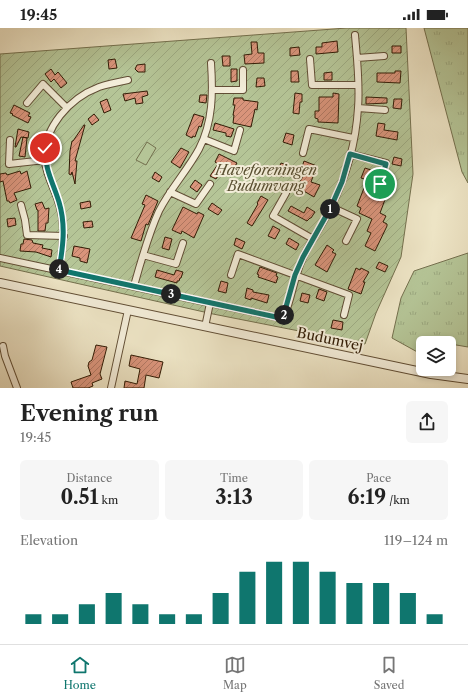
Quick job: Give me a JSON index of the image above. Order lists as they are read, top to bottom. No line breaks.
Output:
{"streets":{"street":["Budumvej"]},"parks":["Haveforeningen Budumvang"],"page":{"status":"19:45","pins":["1","4","3","2"],"heading":["Evening run","19:45"],"stats":[["Distance","0.51 km"],["Time","3:13"],["Pace","6:19 /km"]],"chart":["Elevation","119–124 m"],"tabs":["Home","Map","Saved"]}}
